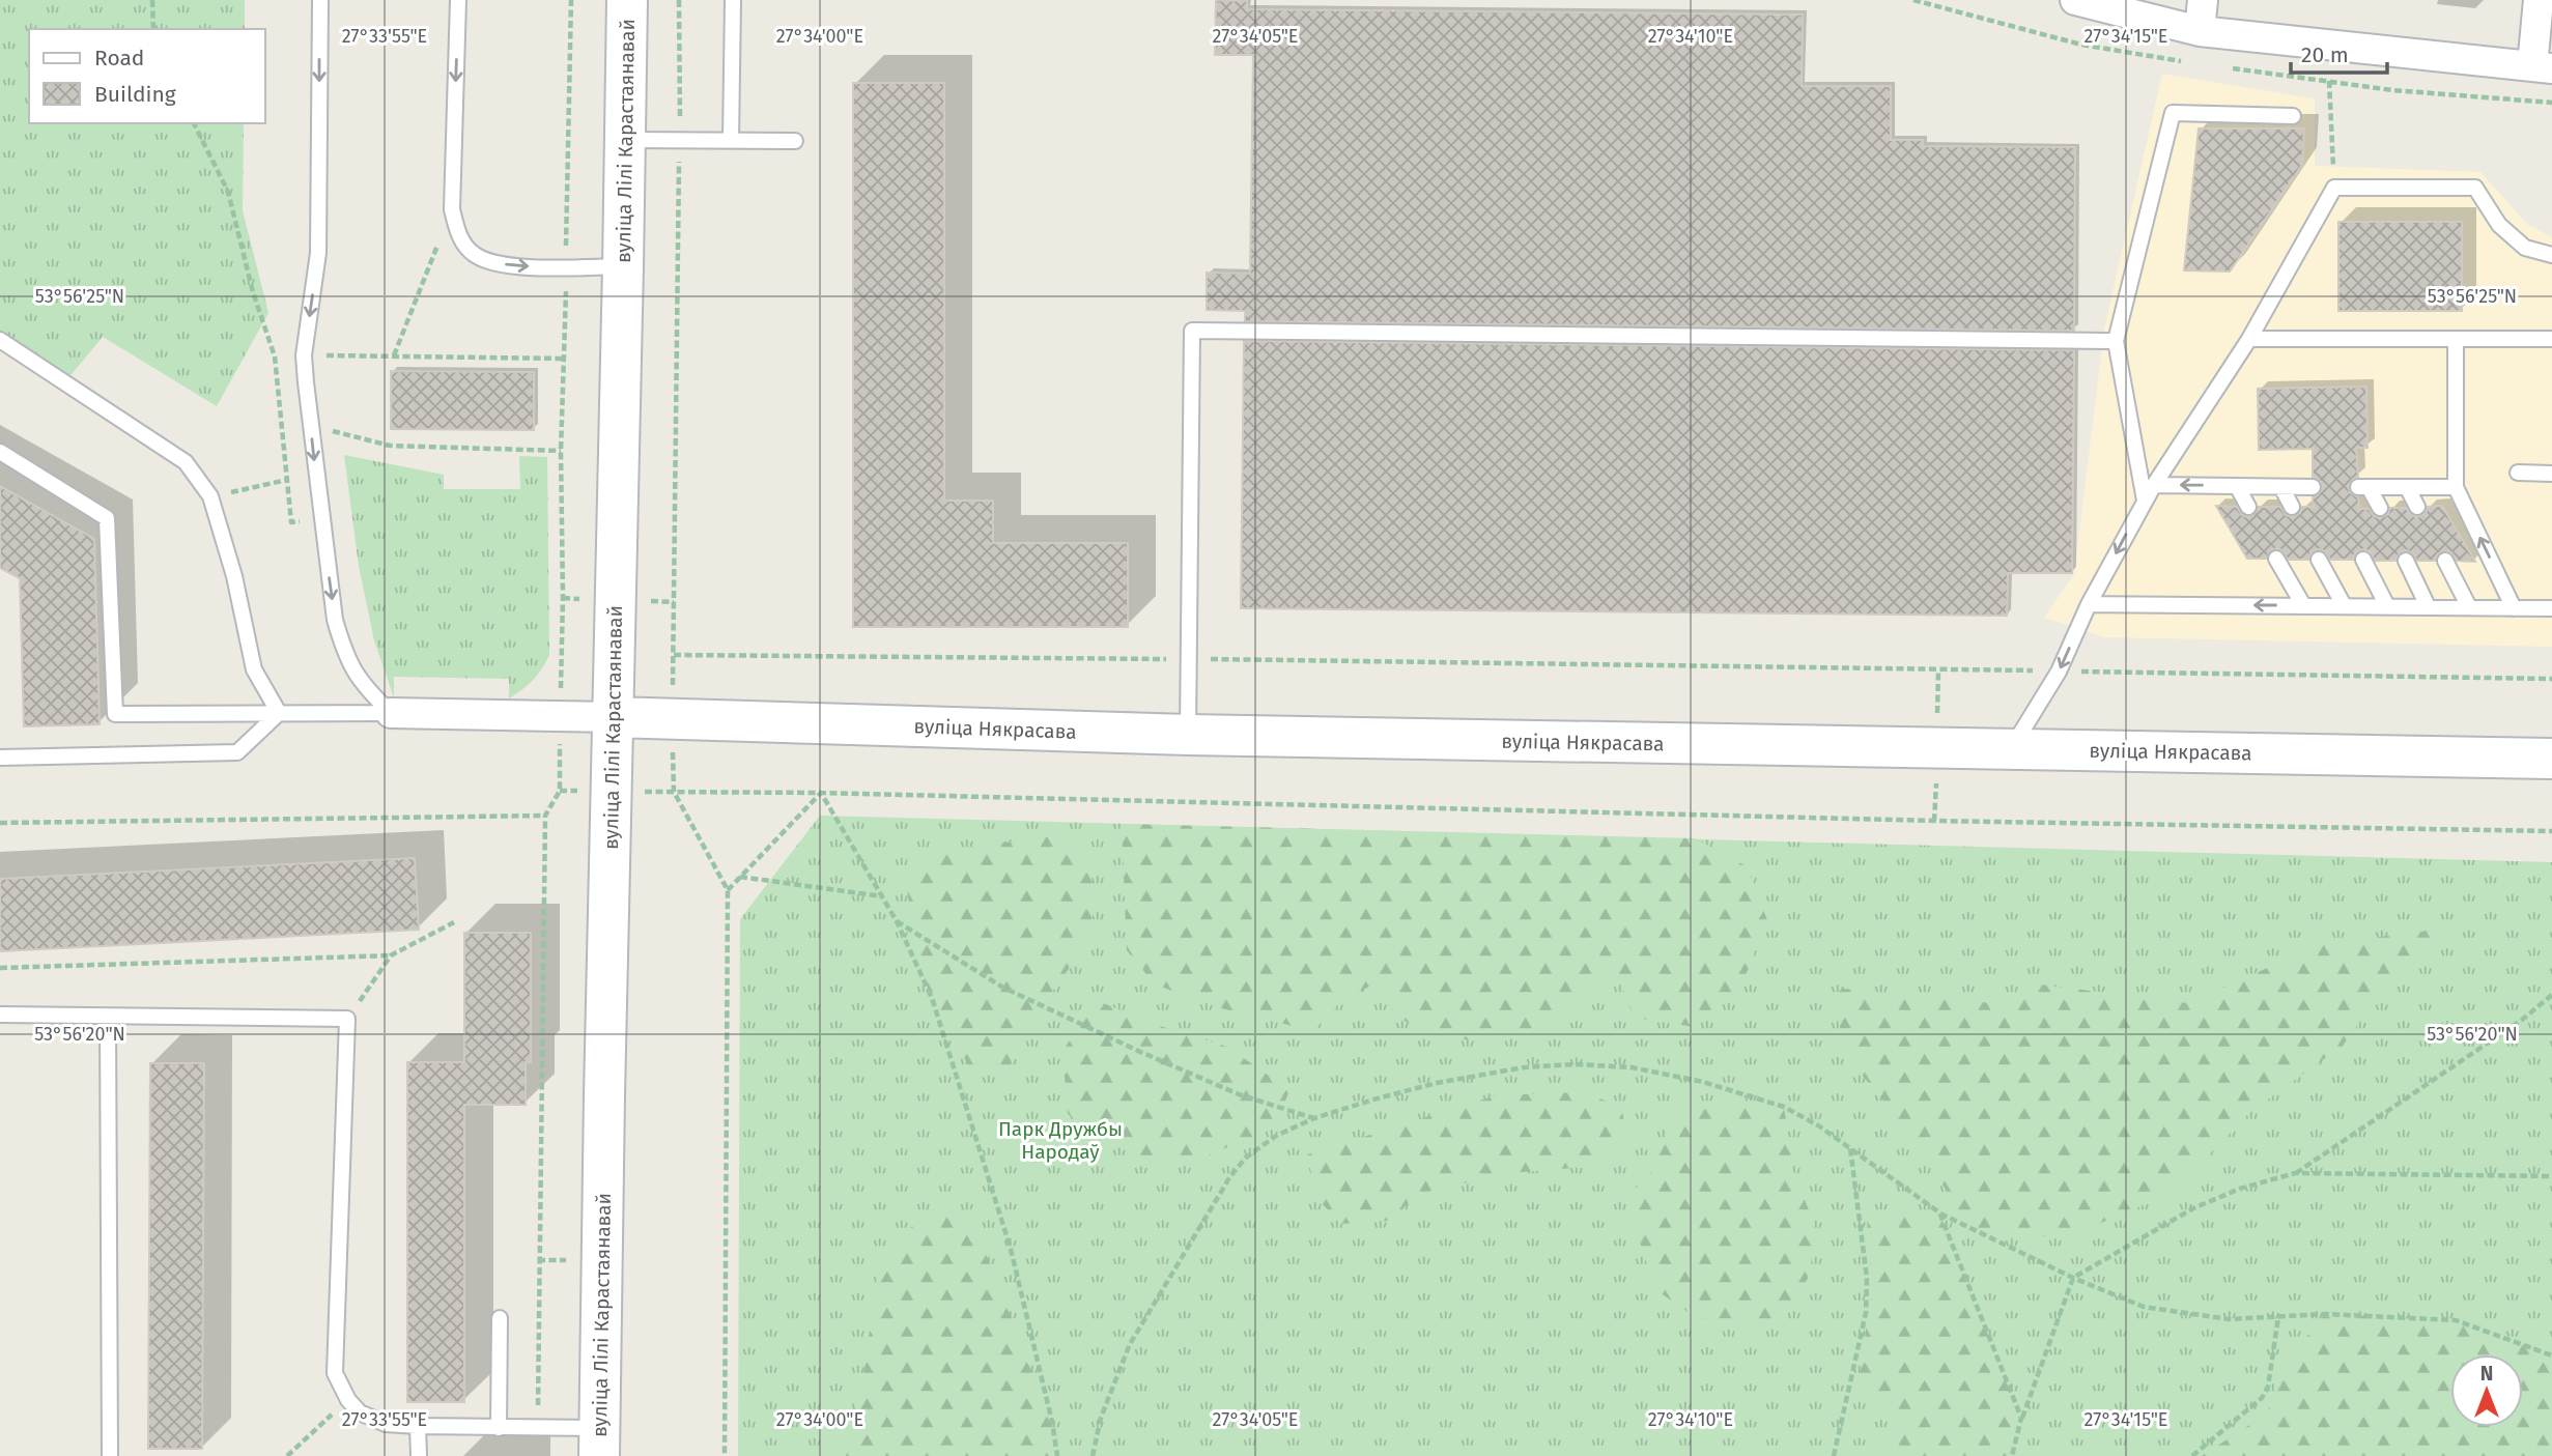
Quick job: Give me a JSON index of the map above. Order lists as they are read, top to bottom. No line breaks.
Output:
{"streets":{"main road":["вуліца Лілі Карастаянавай","вуліца Някрасава"]},"crossings":[["вуліца Лілі Карастаянавай","вуліца Някрасава"]],"parks":["Парк Дружбы Народаў"],"legend":["Road","Building"],"scale_bar":"20 m","north":"top","coordinates":["27°33'55\"E","27°34'00\"E","27°34'05\"E","27°34'10\"E","27°34'15\"E","53°56'25\"N","53°56'20\"N"]}
